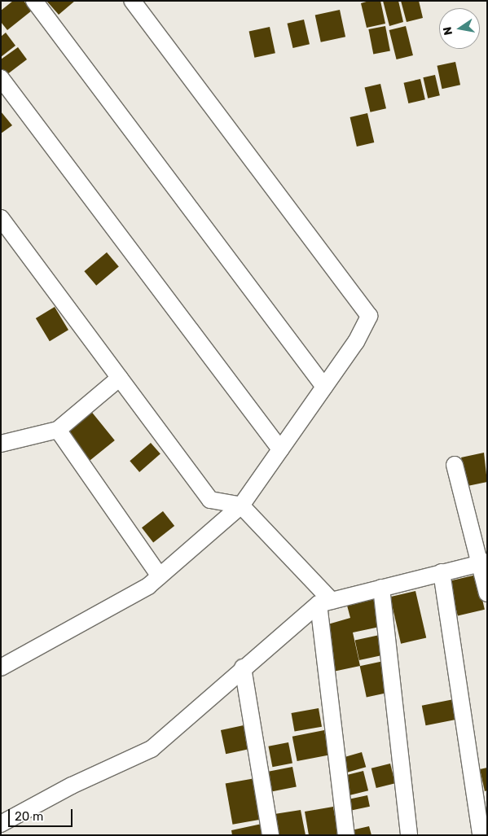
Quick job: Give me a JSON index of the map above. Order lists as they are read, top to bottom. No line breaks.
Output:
{"scale_bar":"20 m","north":"left"}
